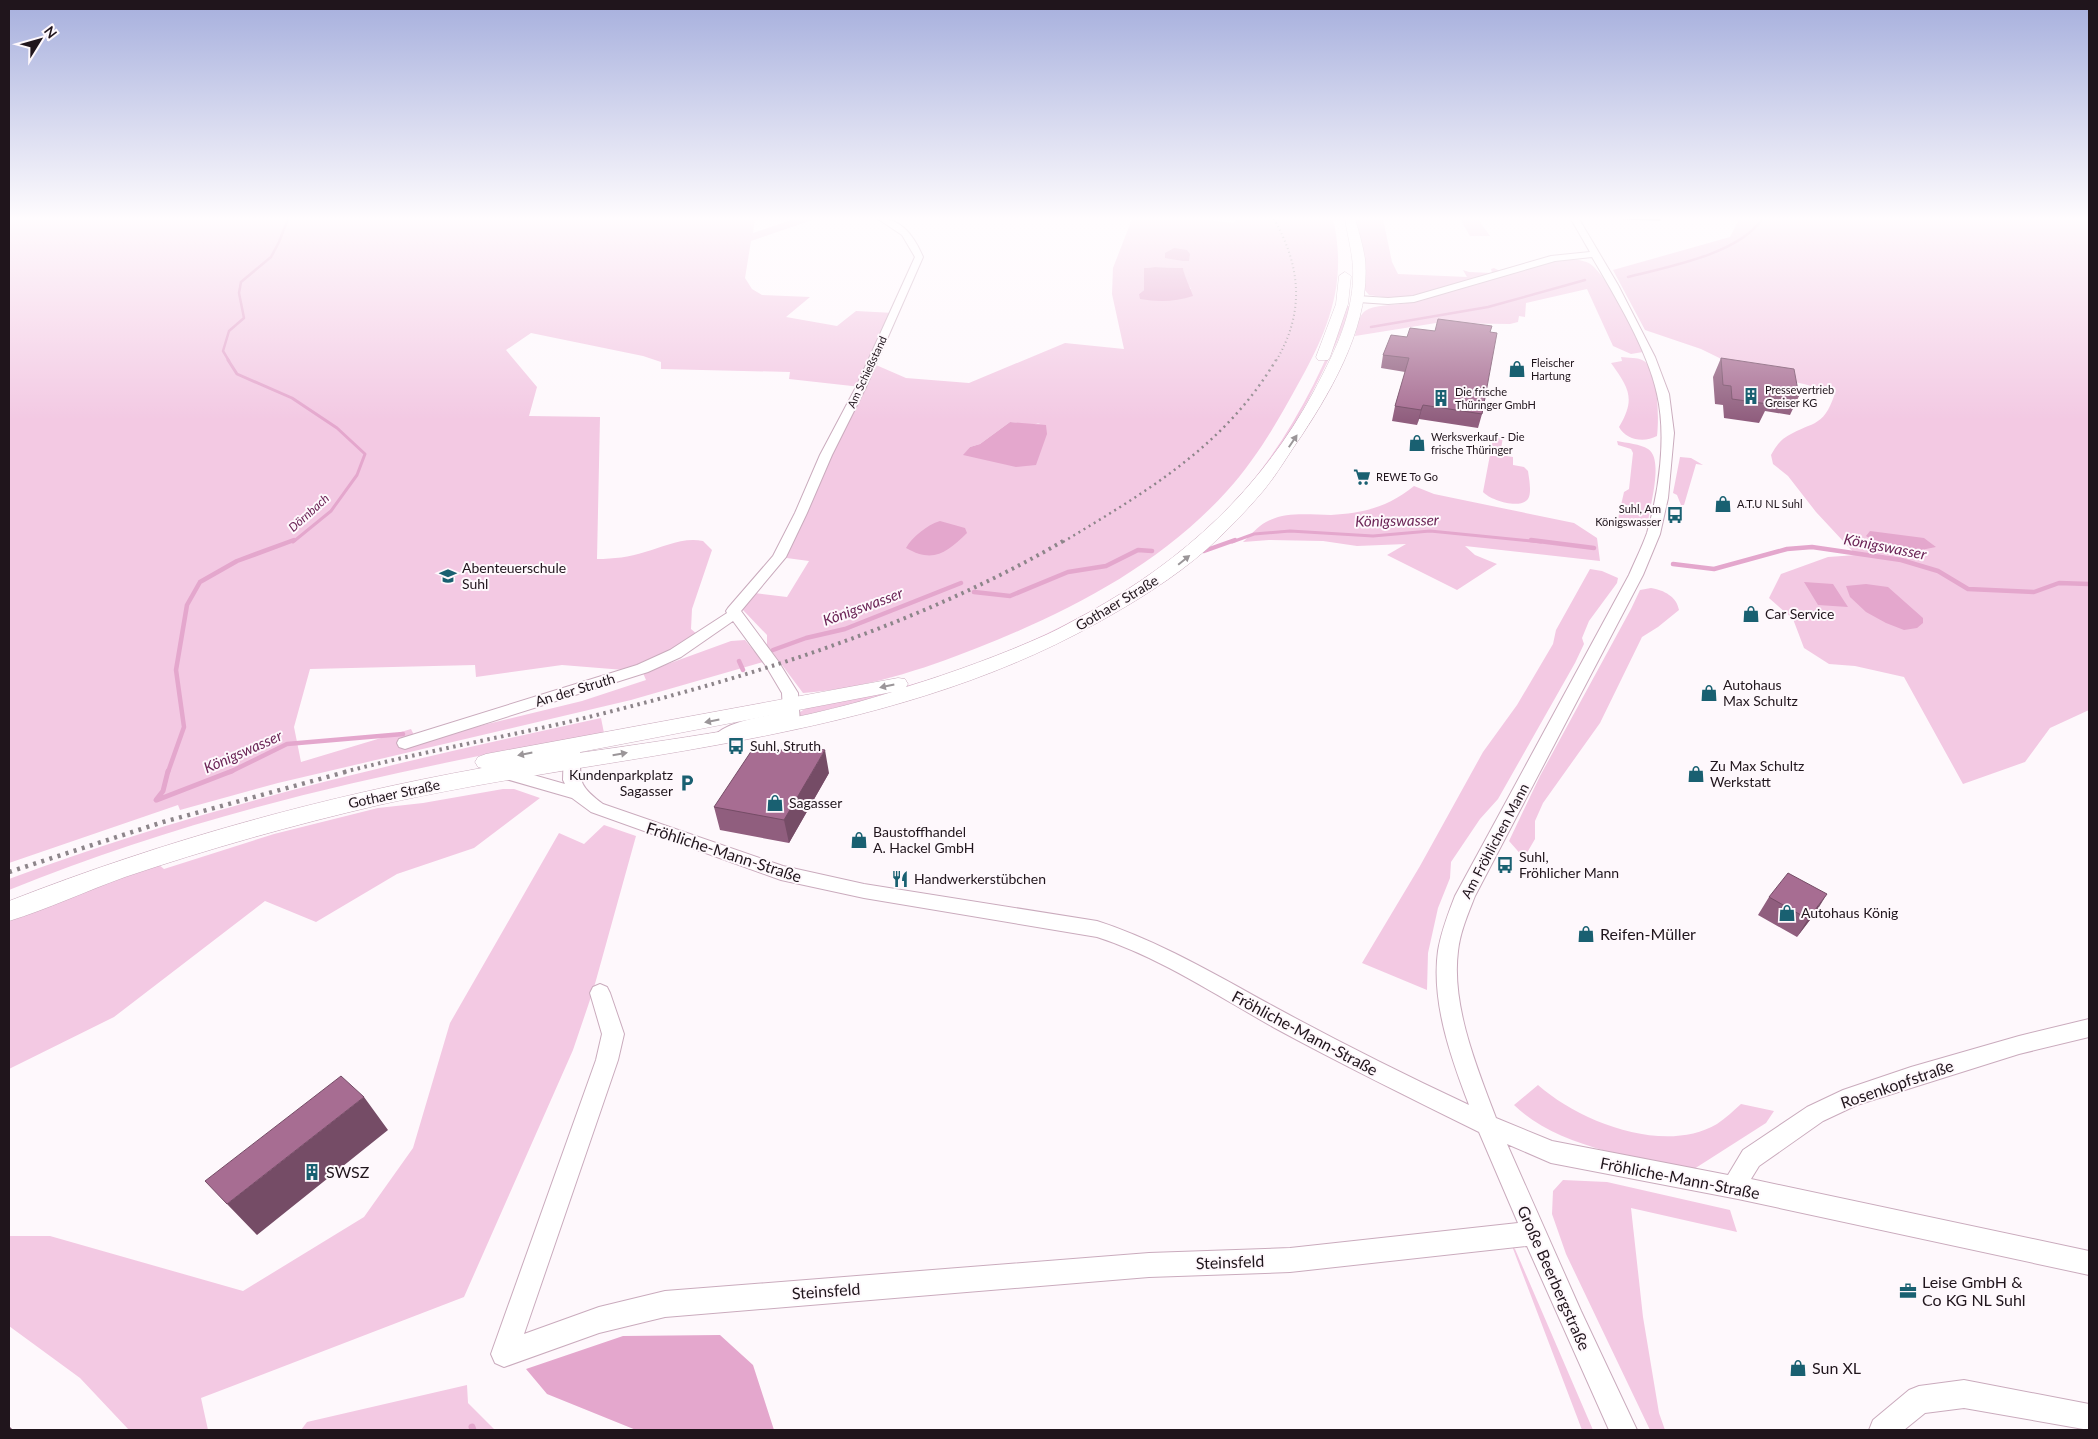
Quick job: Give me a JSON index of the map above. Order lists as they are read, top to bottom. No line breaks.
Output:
{"streets":{"main road":["Gothaer Straße"],"street":["Am Schießstand","An der Struth","Am Fröhlichen Mann","Fröhliche-Mann-Straße","Rosenkopfstraße","Steinsfeld","Große Beerbergstraße"]},"crossings":[["Am Schießstand","An der Struth"],["Am Fröhlichen Mann","Fröhliche-Mann-Straße"],["Am Fröhlichen Mann","Große Beerbergstraße"],["Fröhliche-Mann-Straße","Rosenkopfstraße"],["Fröhliche-Mann-Straße","Große Beerbergstraße"],["Steinsfeld","Große Beerbergstraße"]],"water":["Dörnbach","Königswasser"],"places":{"shop":["Fleischer Hartung","Werksverkauf - Die frische Thüringer","A.T.U NL Suhl","Car Service","Autohaus Max Schultz","Zu Max Schultz Werkstatt","Sagasser","Baustoffhandel A. Hackel GmbH","Autohaus König","Reifen-Müller","Sun XL"],"building":["Pressevertrieb Greiser KG","Die frische Thüringer GmbH","SWSZ"],"supermarket":["REWE To Go"],"bus stop":["Suhl, Am Königswasser","Suhl, Struth","Suhl, Fröhlicher Mann"],"school or university":["Abenteuerschule Suhl"],"parking":["Kundenparkplatz Sagasser"],"restaurant":["Handwerkerstübchen"],"office":["Leise GmbH & Co KG NL Suhl"]},"north":"top right"}
